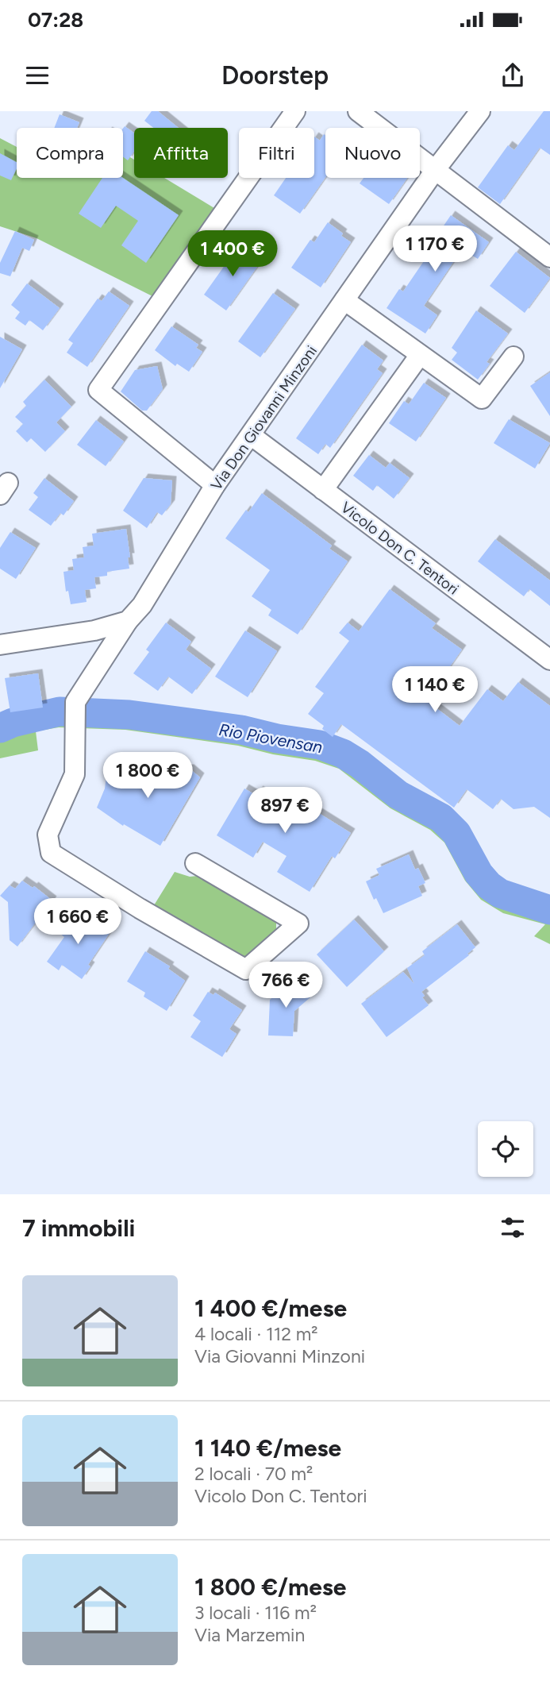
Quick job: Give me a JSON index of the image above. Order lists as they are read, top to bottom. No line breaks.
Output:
{"streets":{"street":["Via Don Giovanni Minzoni","Vicolo Don C. Tentori"]},"crossings":[["Via Don Giovanni Minzoni","Vicolo Don C. Tentori"]],"water":["Rio Piovensan"],"page":{"status":"07:28","header":"Doorstep","chip":["Compra","Affitta","Filtri","Nuovo"],"price":["1 170 €","1 400 €","1 140 €","1 800 €","897 €","1 660 €","766 €"],"heading":"7 immobili","list":[{"name":"1 400 €/mese","note":"4 locali · 112 m² · Via Giovanni Minzoni"},{"name":"1 140 €/mese","note":"2 locali · 70 m² · Vicolo Don C. Tentori"},{"name":"1 800 €/mese","note":"3 locali · 116 m² · Via Marzemin"}]}}
